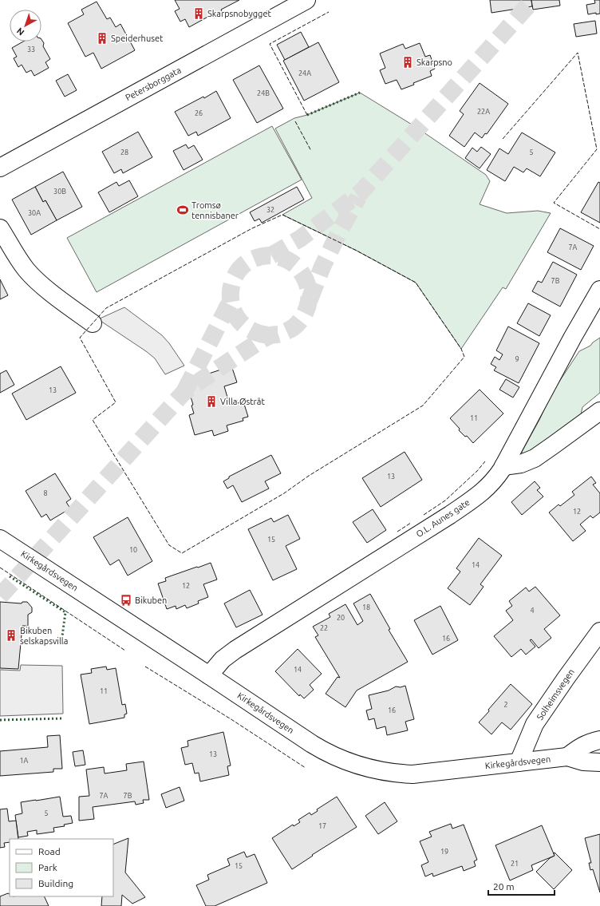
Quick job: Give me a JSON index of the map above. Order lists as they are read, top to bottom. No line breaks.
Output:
{"streets":{"street":["Petersborggata","O.L. Aunes gate","Kirkegårdsvegen","Solheimsvegen"]},"crossings":[["O.L. Aunes gate","Kirkegårdsvegen"],["Kirkegårdsvegen","Solheimsvegen"]],"places":{"building":["Skarpsnobygget","Speiderhuset","Skarpsno","Villa Østråt","Bikuben selskapsvilla"],"sports":["Tromsø tennisbaner"],"bus stop":["Bikuben"]},"house_numbers":["33","24A","24B","22A","26","28","5","30B","32","30A","7A","7B","9","13","11","13","8","12","15","10","14","12","18","4","20","22","16","14","11","2","16","13","1A","7A","7B","5","17","19","21","15"],"legend":["Road","Park","Building"],"scale_bar":"20 m","north":"bottom left"}
